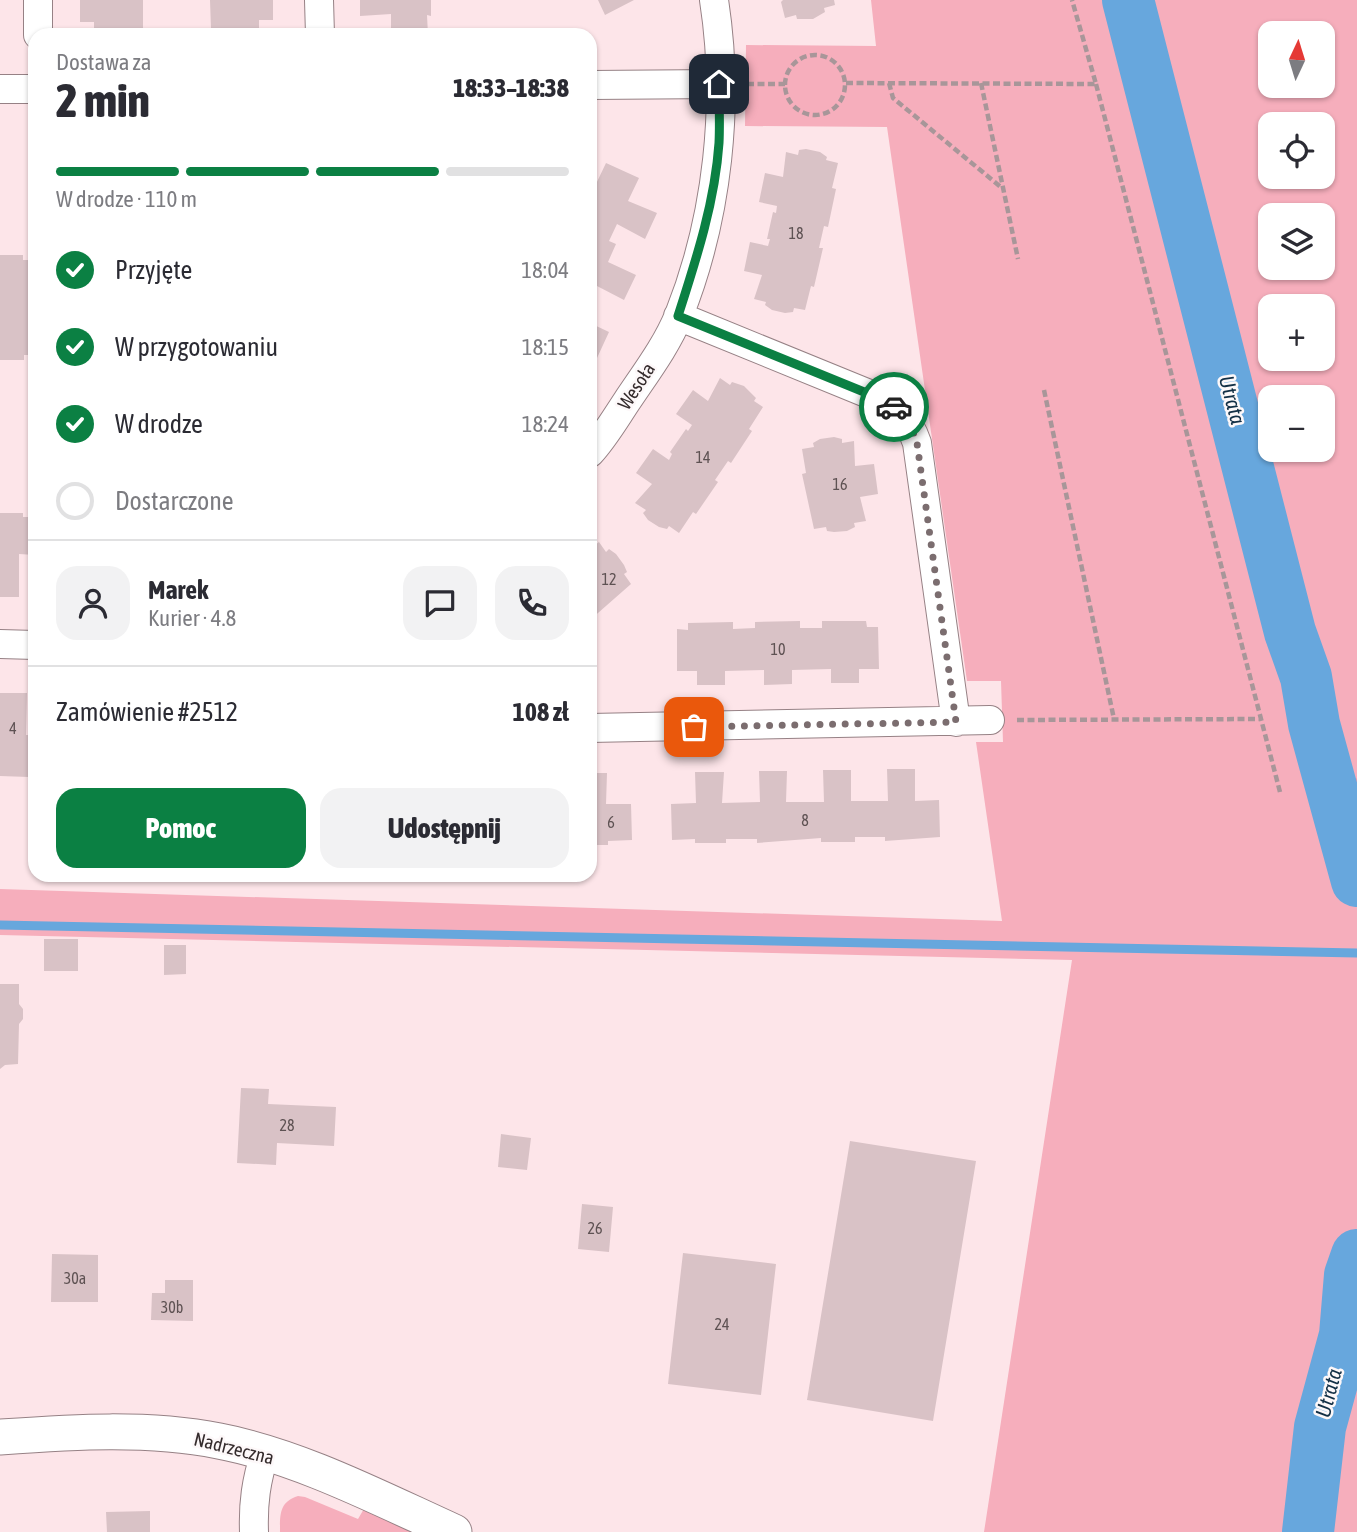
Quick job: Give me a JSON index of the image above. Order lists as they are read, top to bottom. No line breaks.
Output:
{"streets":{"street":["Wesoła","Nadrzeczna"]},"water":["Utrata"],"house_numbers":["18","14","16","12","10","4","8","6","28","26","30a","30b","24"],"north":"top","page":{"map_buttons":["+","−"],"heading":["2 min","Dostawa za","18:33–18:38"],"panel":["Marek","Kurier · 4.8","Zamówienie #2512","108 zł"],"bar":"W drodze · 110 m","list":[["Przyjęte","18:04"],["W przygotowaniu","18:15"],["W drodze","18:24"],"Dostarczone"],"buttons":["Pomoc","Udostępnij"]}}
